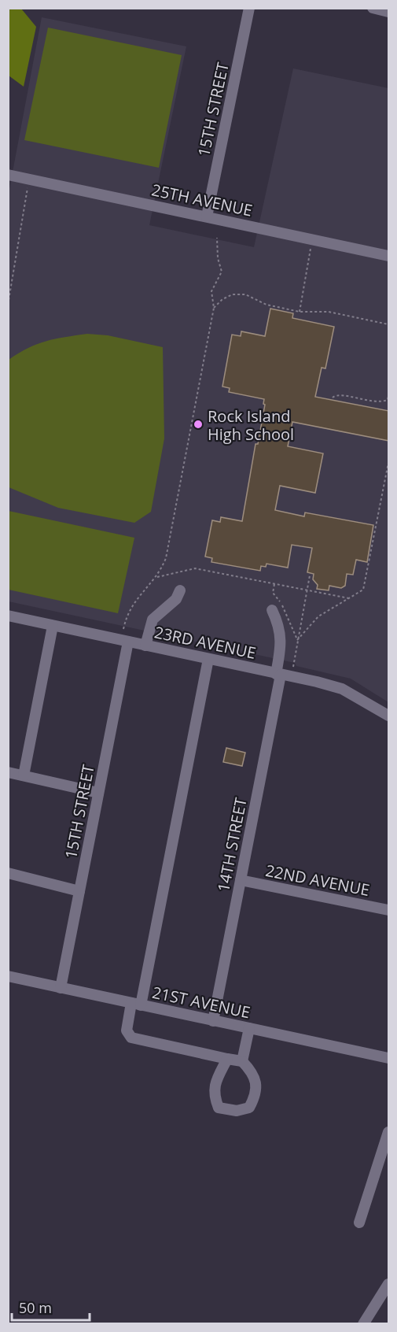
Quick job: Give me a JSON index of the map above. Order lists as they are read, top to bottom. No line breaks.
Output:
{"streets":{"street":["15TH STREET","25TH AVENUE","23RD AVENUE","14TH STREET","22ND AVENUE","21ST AVENUE"]},"crossings":[["15TH STREET","25TH AVENUE"],["15TH STREET","23RD AVENUE"],["15TH STREET","21ST AVENUE"],["23RD AVENUE","14TH STREET"],["14TH STREET","22ND AVENUE"],["14TH STREET","21ST AVENUE"]],"places":["Rock Island High School"],"scale_bar":"50 m"}
